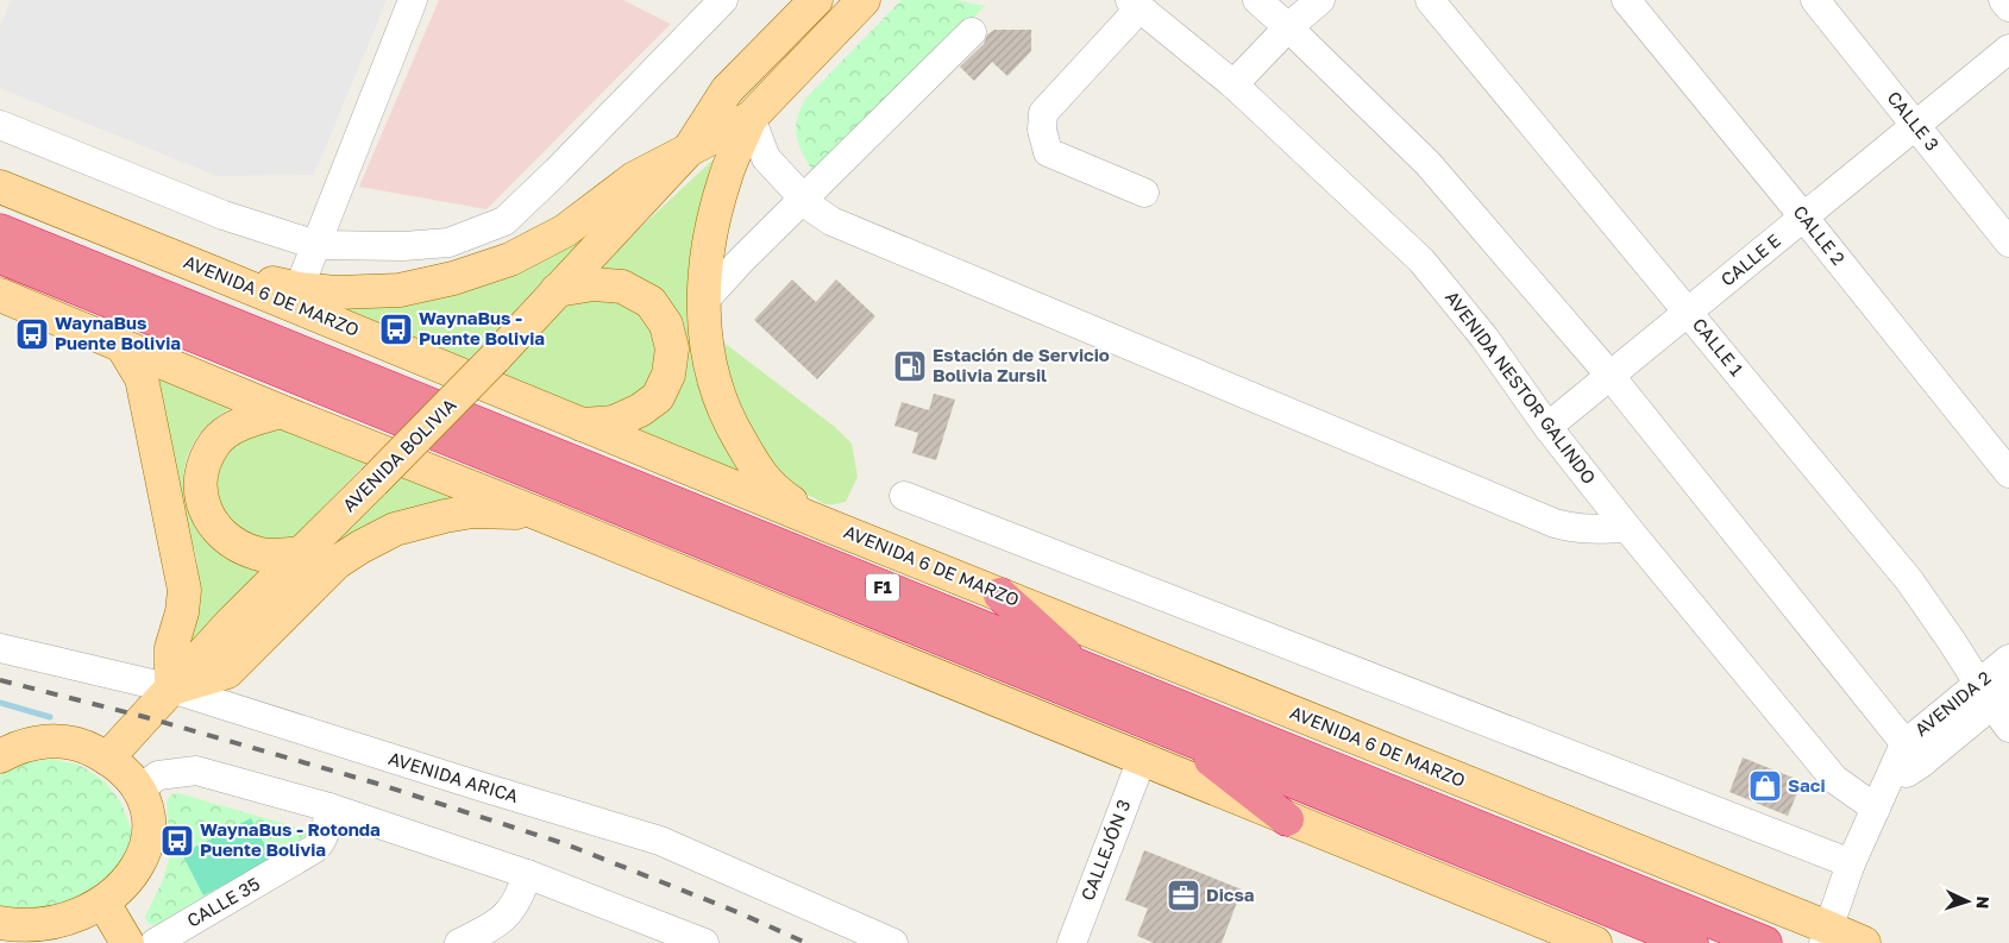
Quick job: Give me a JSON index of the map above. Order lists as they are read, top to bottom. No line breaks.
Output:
{"streets":{"highway":["AVENIDA 6 DE MARZO","F1"],"main road":["AVENIDA BOLIVIA"],"street":["CALLE 3","CALLE 2","CALLE E","CALLE 1","AVENIDA NESTOR GALINDO","AVENIDA 2","AVENIDA ARICA","CALLEJÓN 3","CALLE 35"]},"crossings":[["CALLE 3","CALLE E"],["CALLE 2","CALLE E"],["CALLE E","CALLE 1"],["CALLE E","AVENIDA NESTOR GALINDO"],["AVENIDA 6 DE MARZO","AVENIDA 2"],["CALLE 1","AVENIDA 2"],["AVENIDA NESTOR GALINDO","AVENIDA 2"],["AVENIDA BOLIVIA","AVENIDA ARICA"]],"places":{"bus stop":["WaynaBus - Puente Bolivia","WaynaBus Puente Bolivia","WaynaBus - Rotonda Puente Bolivia"],"fuel station":["Estación de Servicio Bolivia Zursil"],"shop":["Saci"],"office":["Dicsa"]},"north":"right"}
